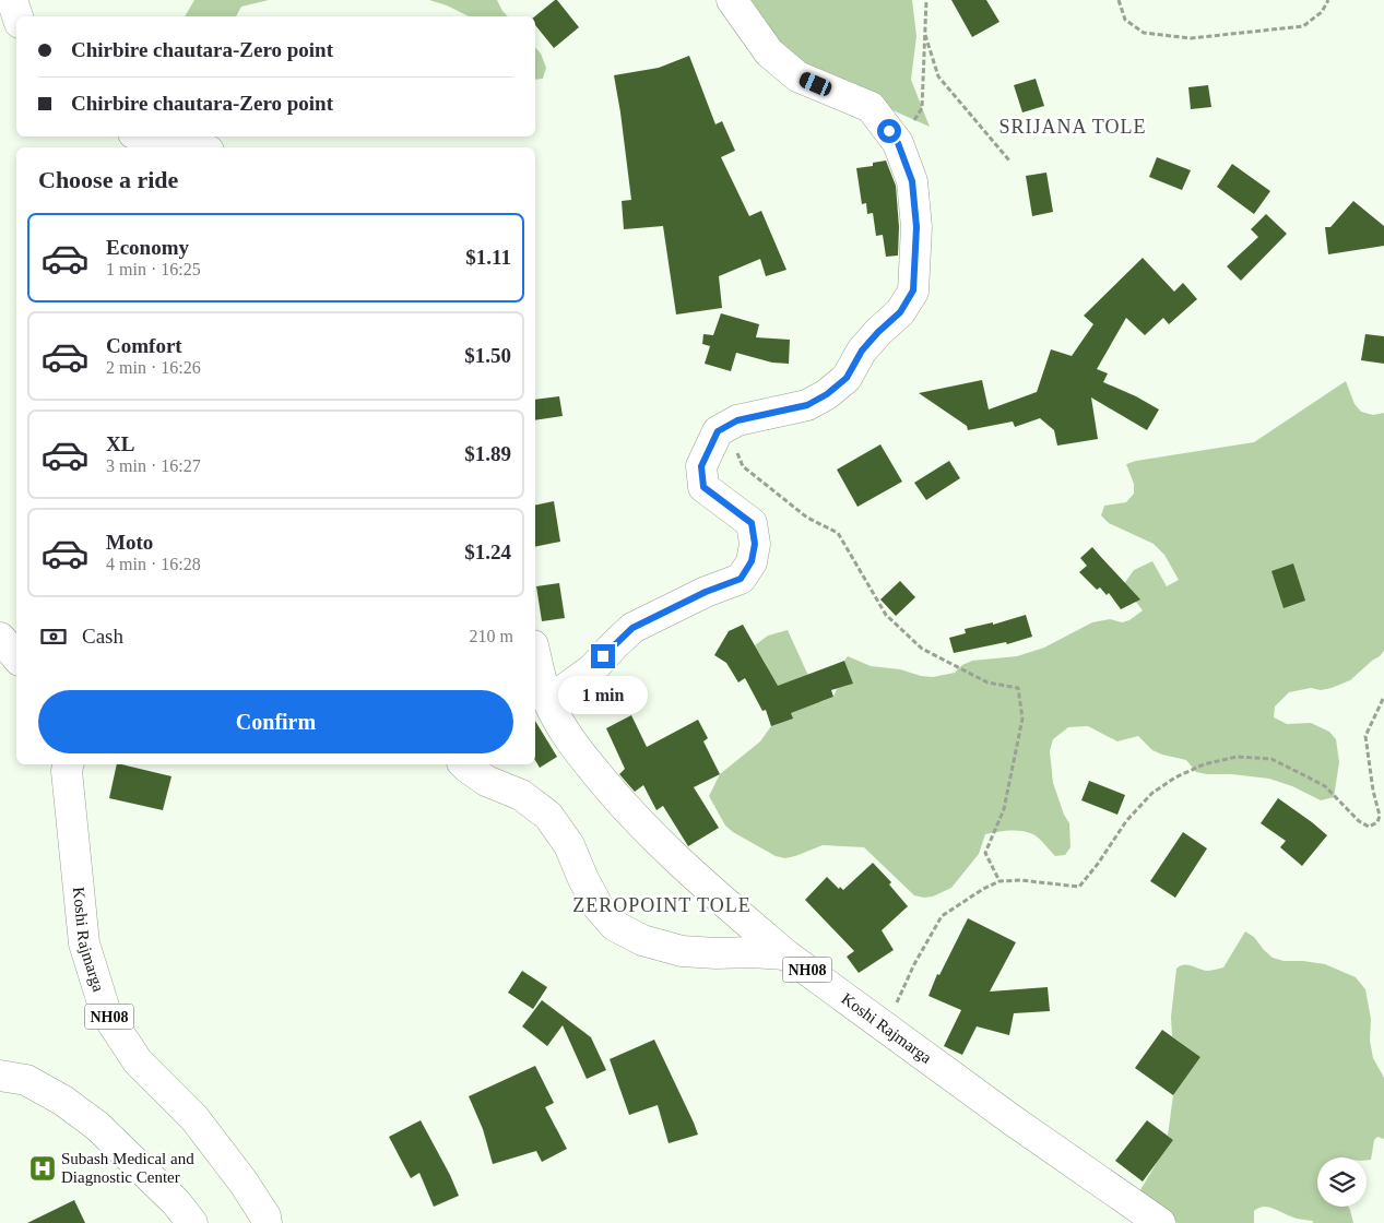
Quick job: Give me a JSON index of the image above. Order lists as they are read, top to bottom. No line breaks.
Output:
{"streets":{"street":["Koshi Rajmarga","NH08"]},"crossings":[["Koshi Rajmarga","NH08"]],"districts":["SRIJANA TOLE","ZEROPOINT TOLE"],"places":{"hospital":["Subash Medical and Diagnostic Center"]},"page":{"banner":["Chirbire chautara-Zero point","Chirbire chautara-Zero point"],"heading":"Choose a ride","list":[{"name":"Economy","note":"1 min · 16:25","value":"$1.11"},{"name":"Comfort","note":"2 min · 16:26","value":"$1.50"},{"name":"XL","note":"3 min · 16:27","value":"$1.89"},{"name":"Moto","note":"4 min · 16:28","value":"$1.24"}],"pay":["Cash","210 m"],"bubble":"1 min","buttons":"Confirm"}}
